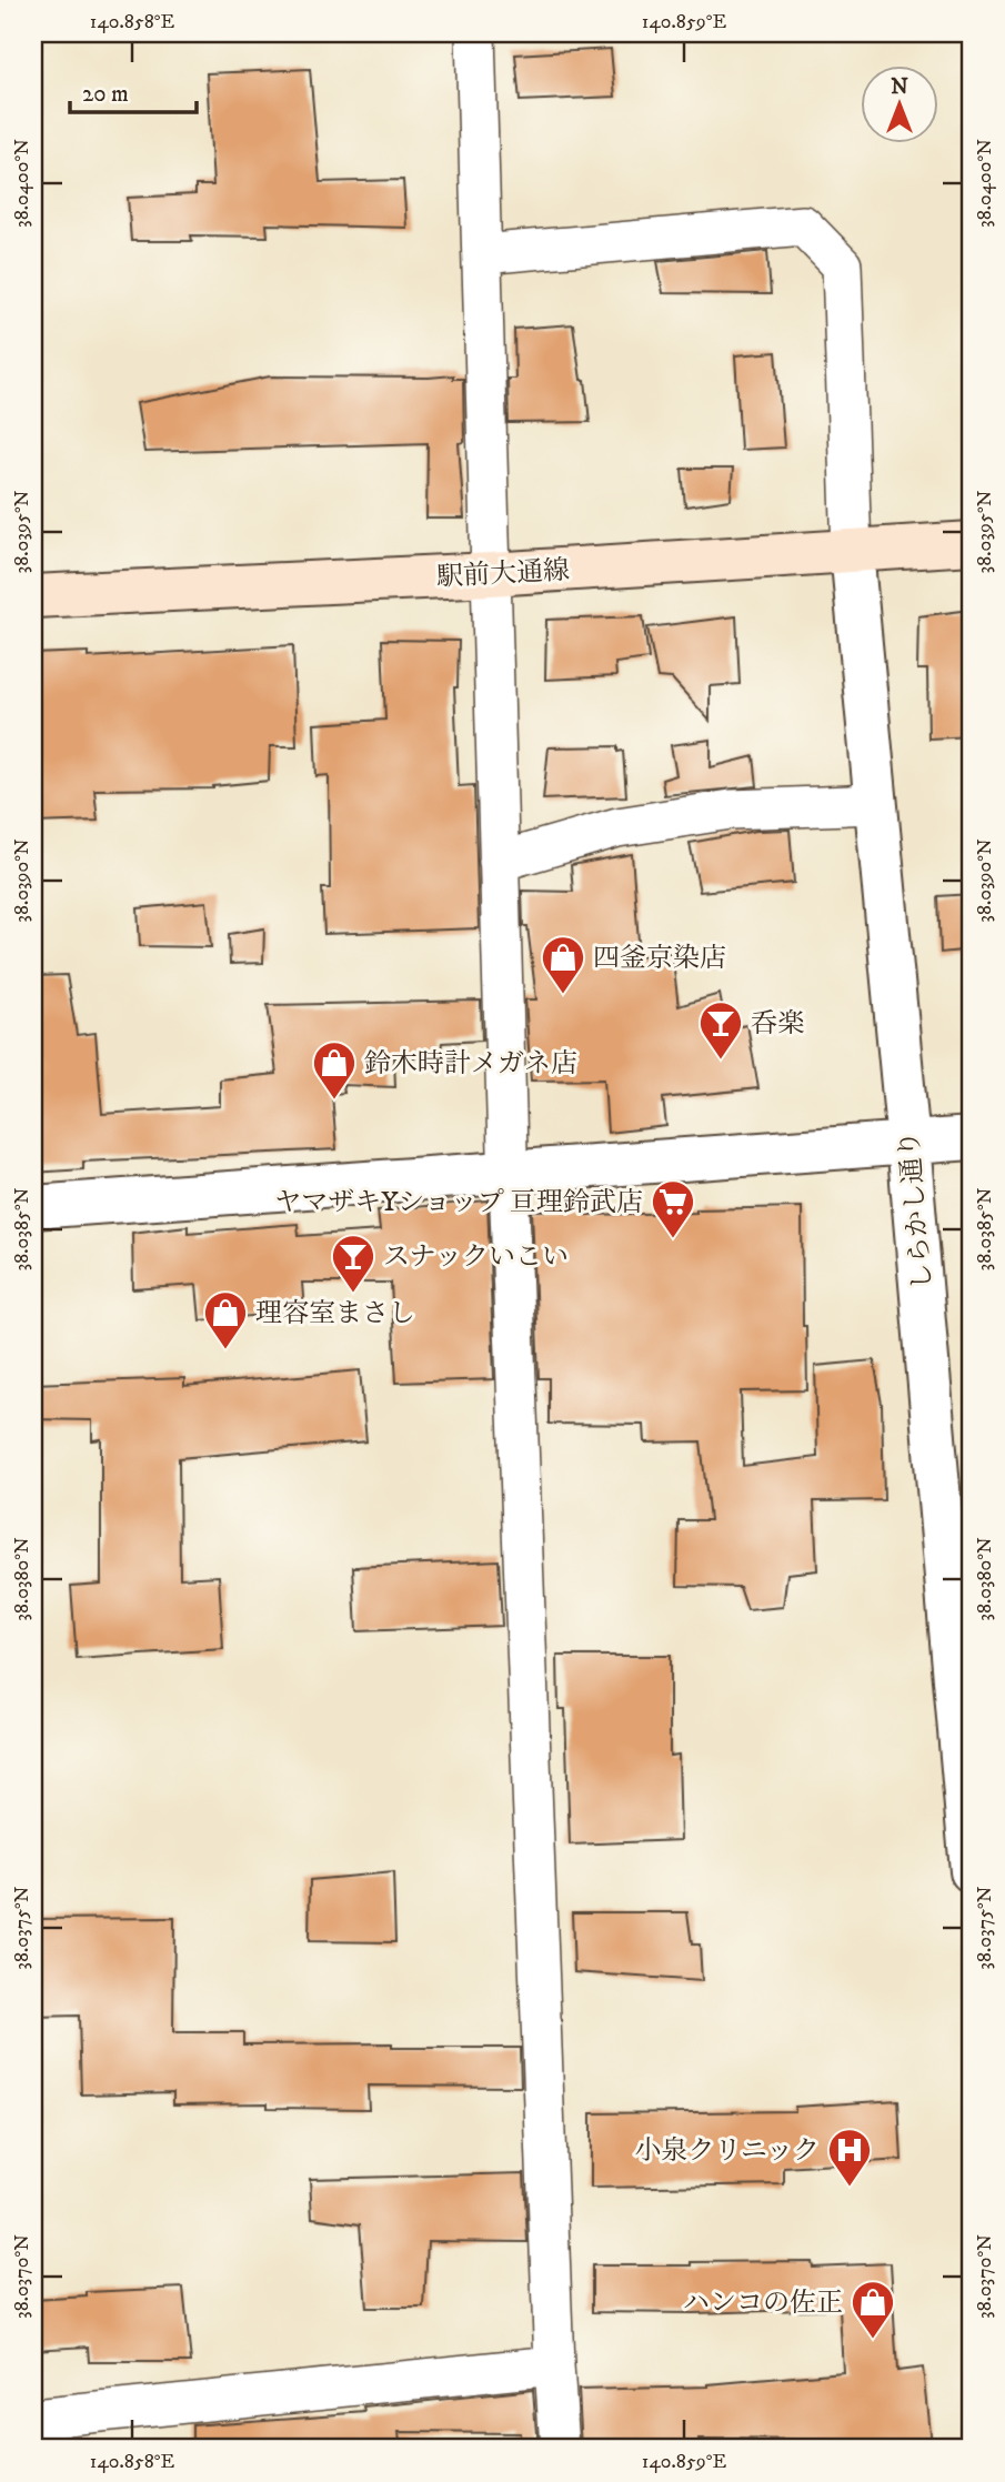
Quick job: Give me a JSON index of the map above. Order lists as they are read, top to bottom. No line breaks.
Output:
{"streets":{"main road":["駅前大通線"],"street":["しらかし通り"]},"crossings":[["駅前大通線","しらかし通り"]],"places":{"shop":["四釜京染店","鈴木時計メガネ店","理容室まさし","ハンコの佐正"],"bar":["呑楽","スナックいこい"],"supermarket":["ヤマザキYショップ 亘理鈴武店"],"hospital":["小泉クリニック"]},"scale_bar":"20 m","north":"top","coordinates":["140.858°E","140.859°E","38.0400°N","38.0395°N","38.0390°N","38.0385°N","38.0380°N","38.0375°N","38.0370°N"]}
